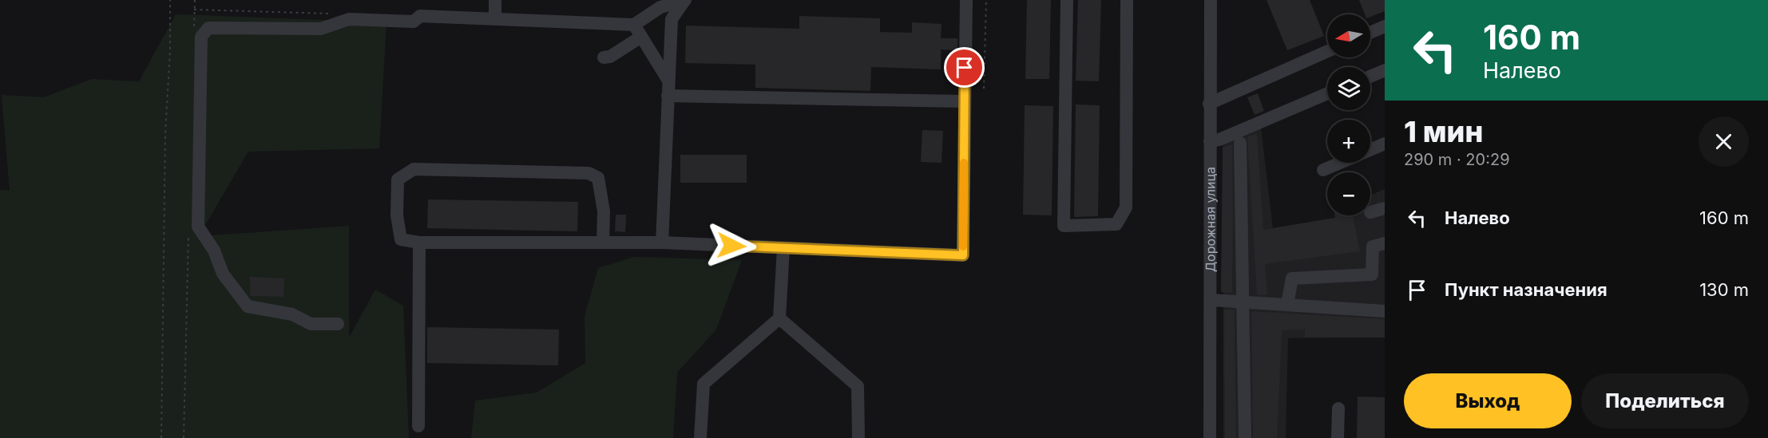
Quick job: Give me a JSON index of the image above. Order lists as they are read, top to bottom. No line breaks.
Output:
{"streets":{"street":["Дорожная улица"]},"north":"left","page":{"turn":["160 m","Налево"],"map_buttons":["+","−"],"heading":["1 мин","290 m · 20:29"],"list":[{"name":"Налево","value":"160 m"},{"name":"Пункт назначения","value":"130 m"}],"buttons":["Выход","Поделиться"]}}
